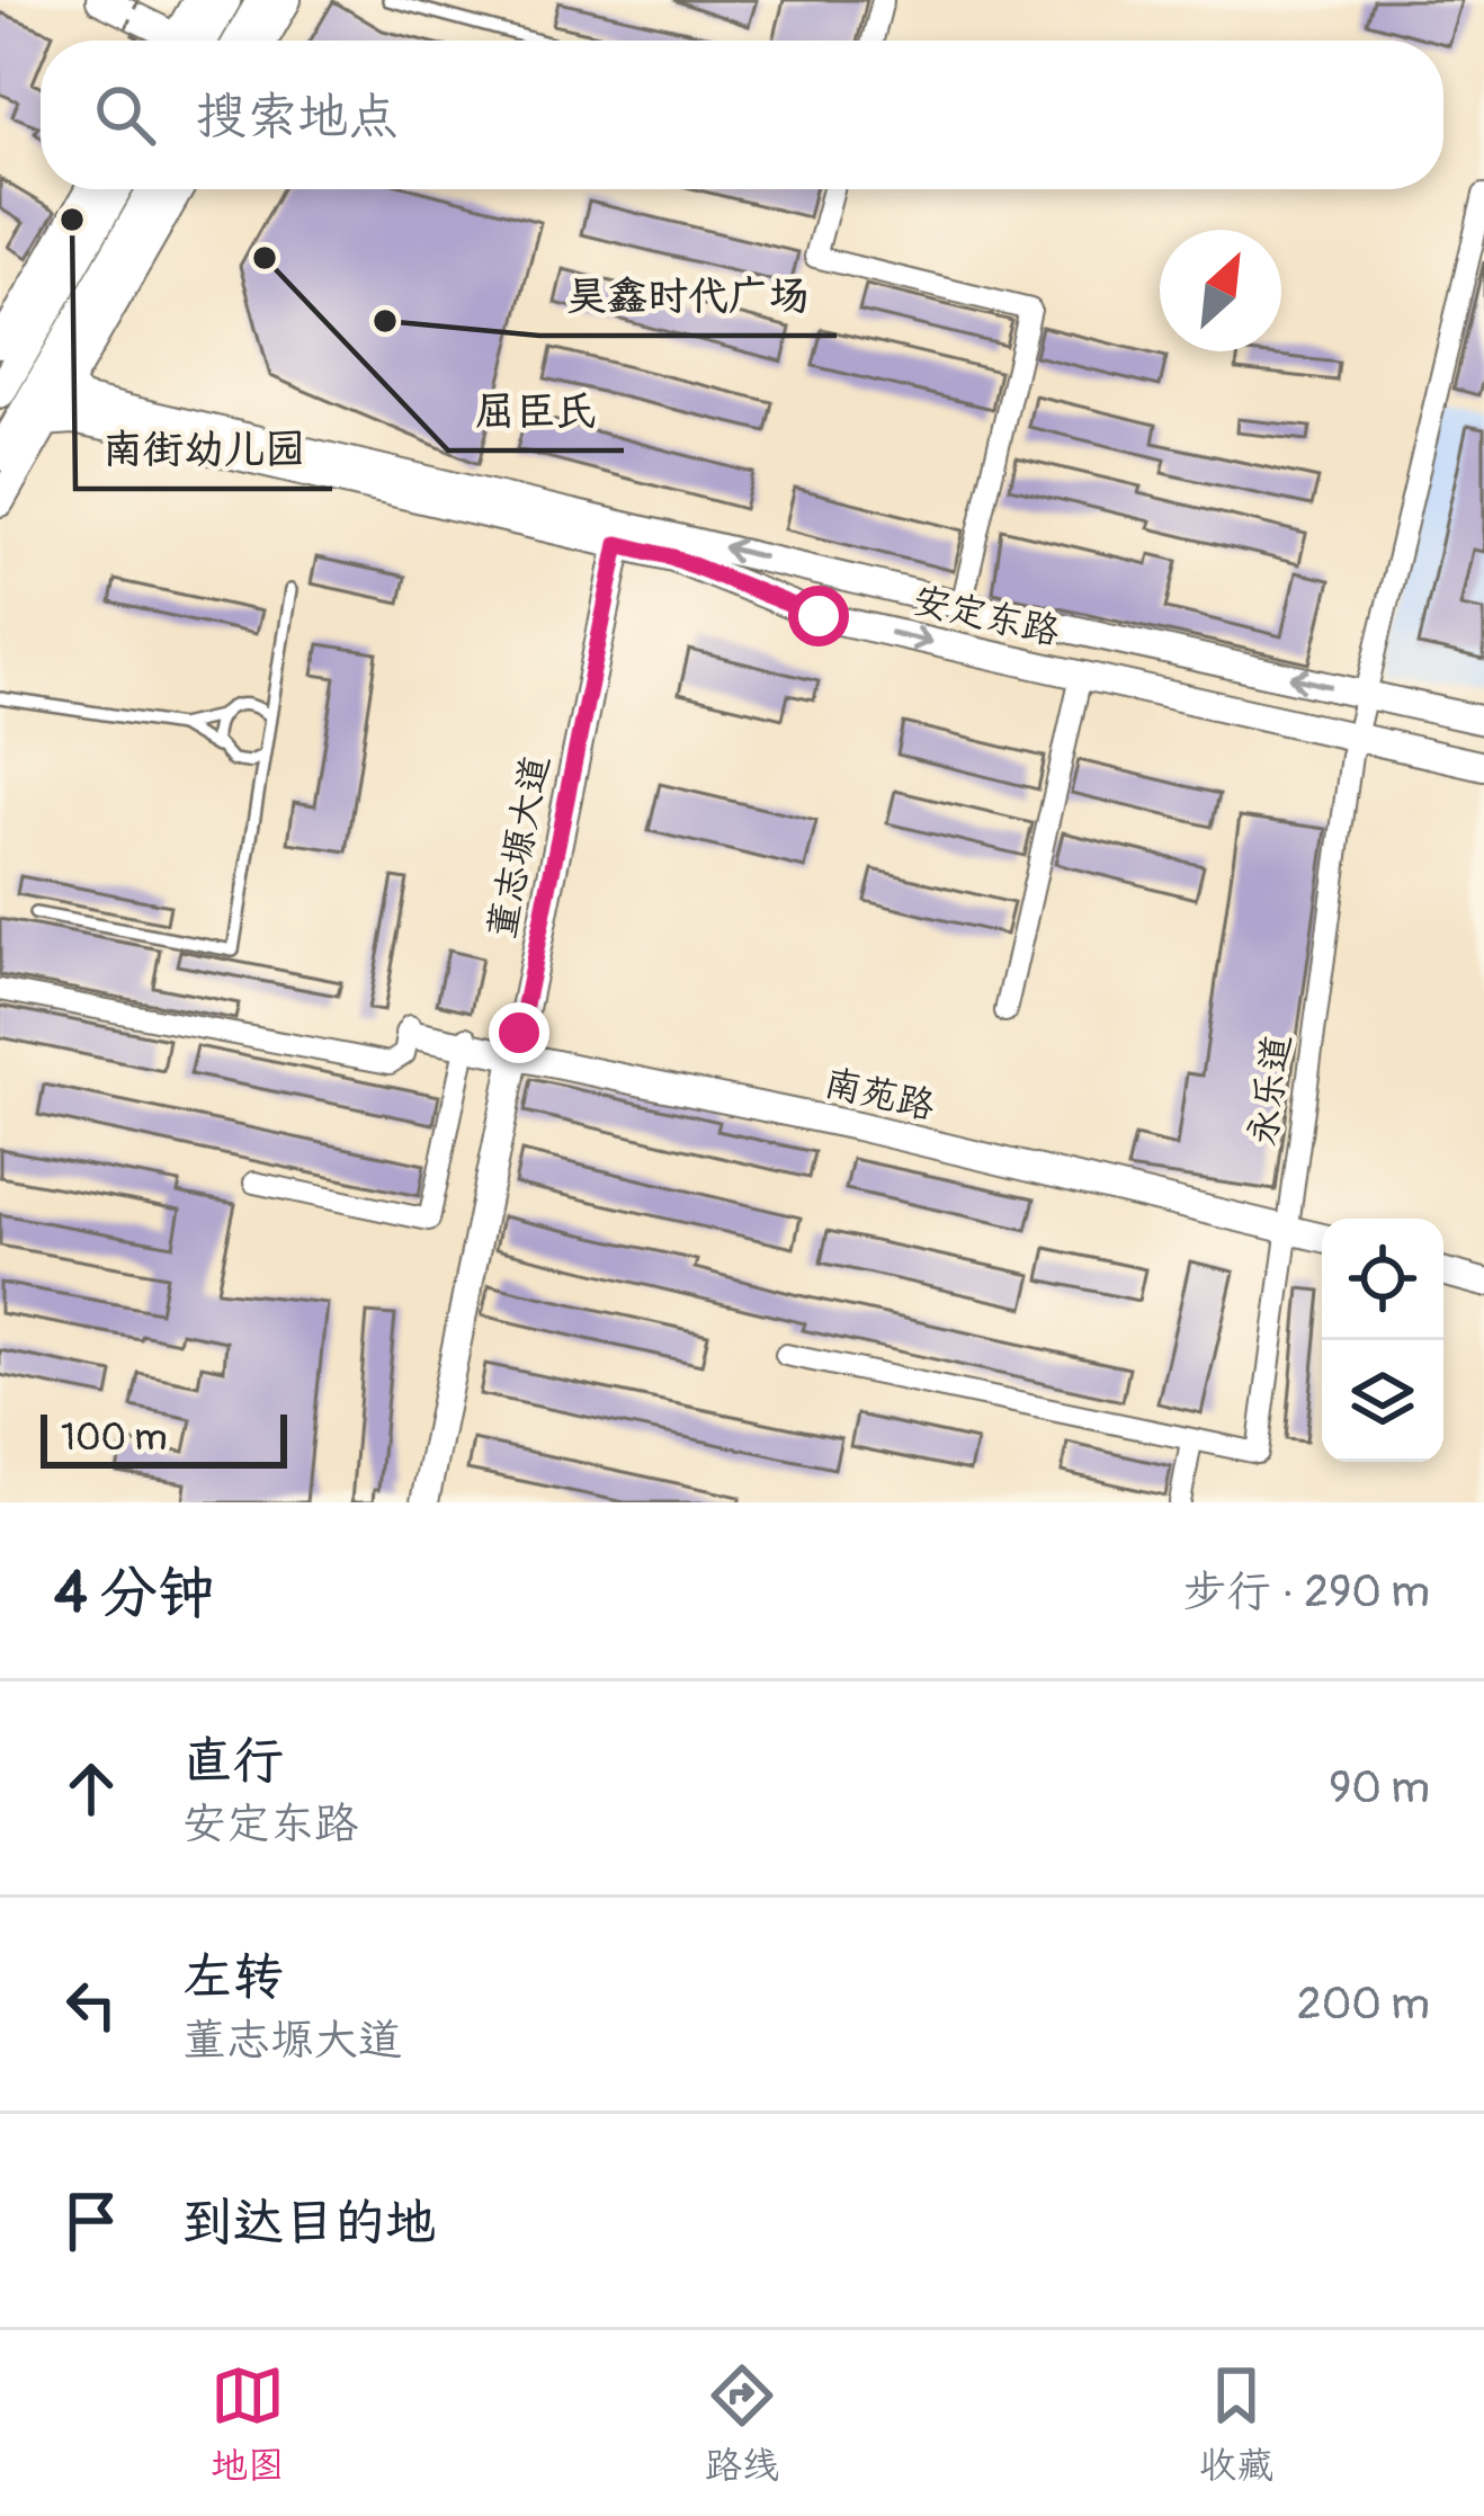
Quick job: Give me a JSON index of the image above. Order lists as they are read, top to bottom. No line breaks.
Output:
{"streets":{"main road":["安定东路","董志塬大道","南苑路"],"street":["永乐道"]},"crossings":[["安定东路","董志塬大道"],["安定东路","永乐道"],["董志塬大道","南苑路"],["永乐道","南苑路"]],"places":["南街幼儿园","屈臣氏","昊鑫时代广场"],"scale_bar":"100 m","north":"top right","page":{"search":"搜索地点","scale":"100 m","heading":["4 分钟","步行 · 290 m"],"list":[["直行","安定东路","90 m"],["左转","董志塬大道","200 m"],"到达目的地"],"nav":["地图","路线","收藏"]}}
